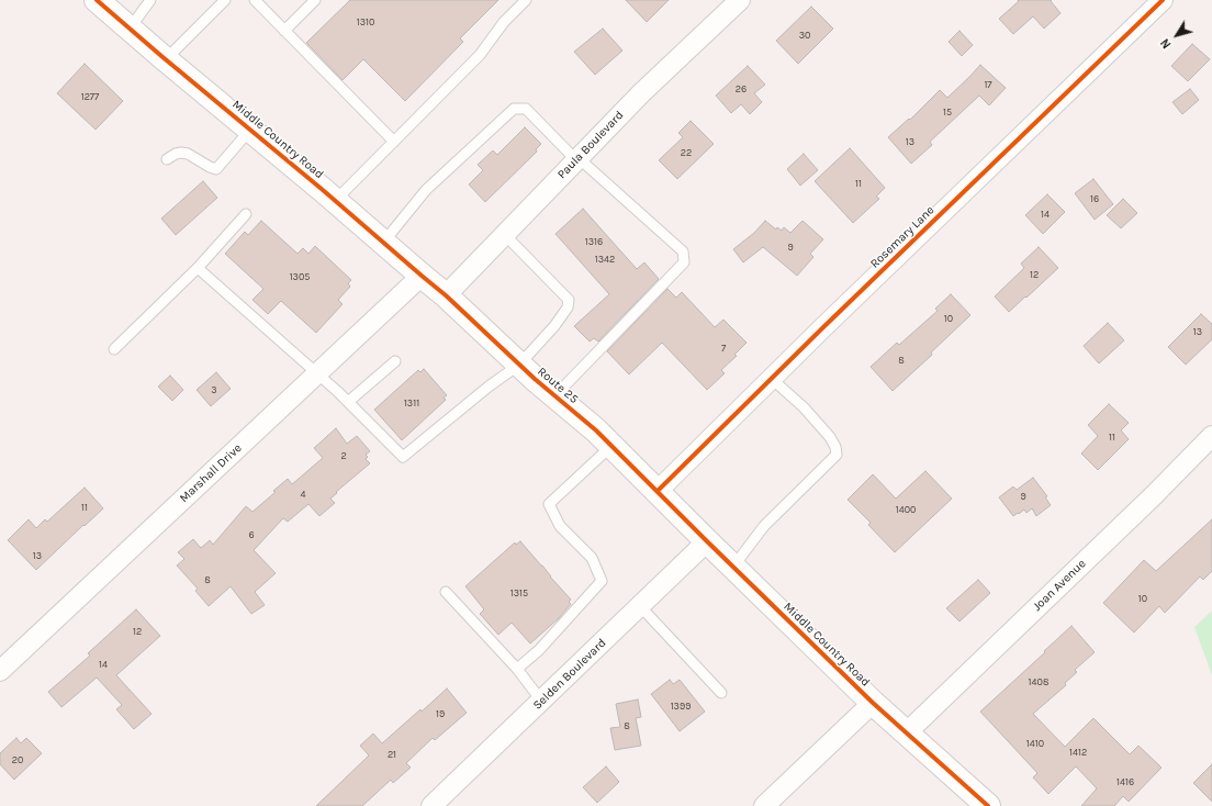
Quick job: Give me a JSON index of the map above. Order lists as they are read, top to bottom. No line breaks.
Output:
{"streets":{"main road":["Middle Country Road","Route 25"],"street":["Paula Boulevard","Rosemary Lane","Marshall Drive","Joan Avenue","Selden Boulevard"]},"crossings":[["Middle Country Road","Paula Boulevard"],["Middle Country Road","Rosemary Lane"],["Middle Country Road","Route 25"],["Middle Country Road","Marshall Drive"],["Middle Country Road","Joan Avenue"],["Middle Country Road","Selden Boulevard"],["Paula Boulevard","Route 25"],["Rosemary Lane","Route 25"]],"house_numbers":["1310","30","17","26","1277","15","13","22","11","16","14","1316","9","1342","12","1305","10","13","7","8","3","1311","11","2","4","9","11","1400","6","13","8","1315","10","12","14","1408","1399","19","8","1410","1412","21","20","1416"],"north":"bottom left"}
